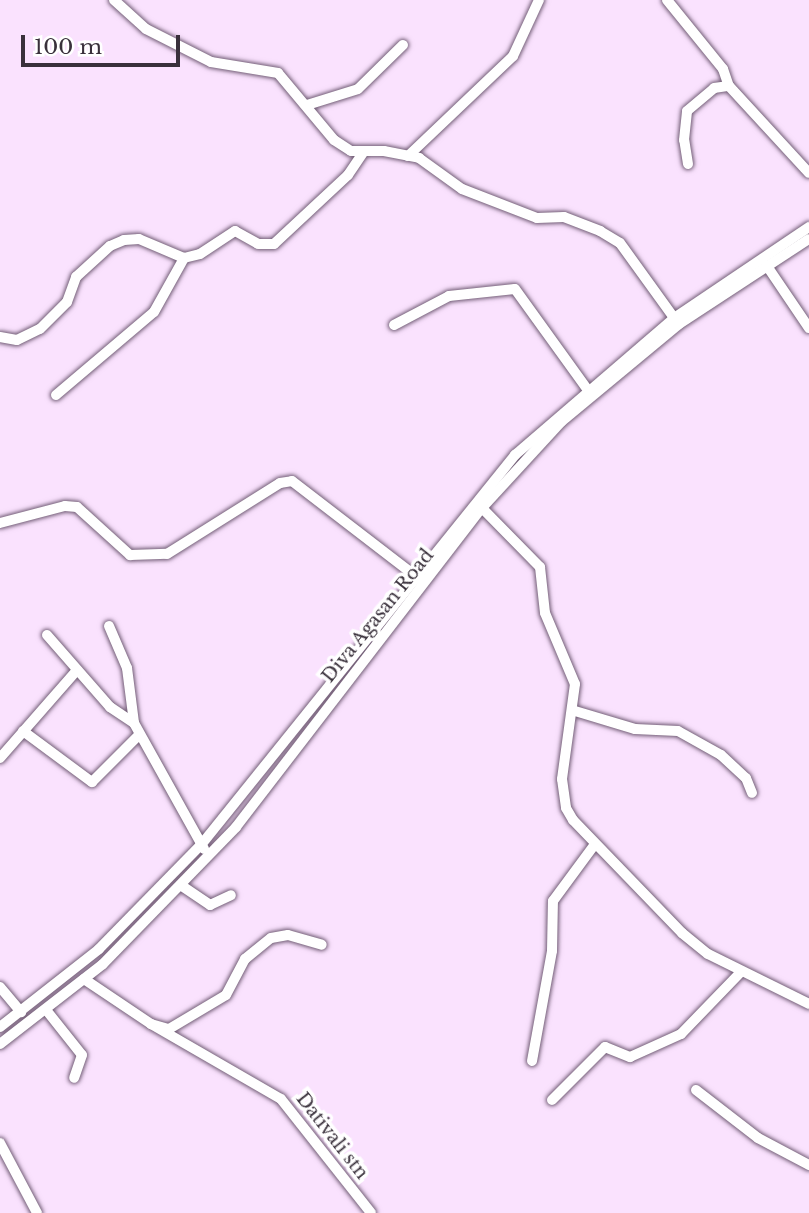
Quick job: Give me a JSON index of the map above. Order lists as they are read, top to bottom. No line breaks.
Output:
{"streets":{"street":["Diva Agasan Road","Dativali stn"]},"crossings":[["Diva Agasan Road","Dativali stn"]],"scale_bar":"100 m"}
